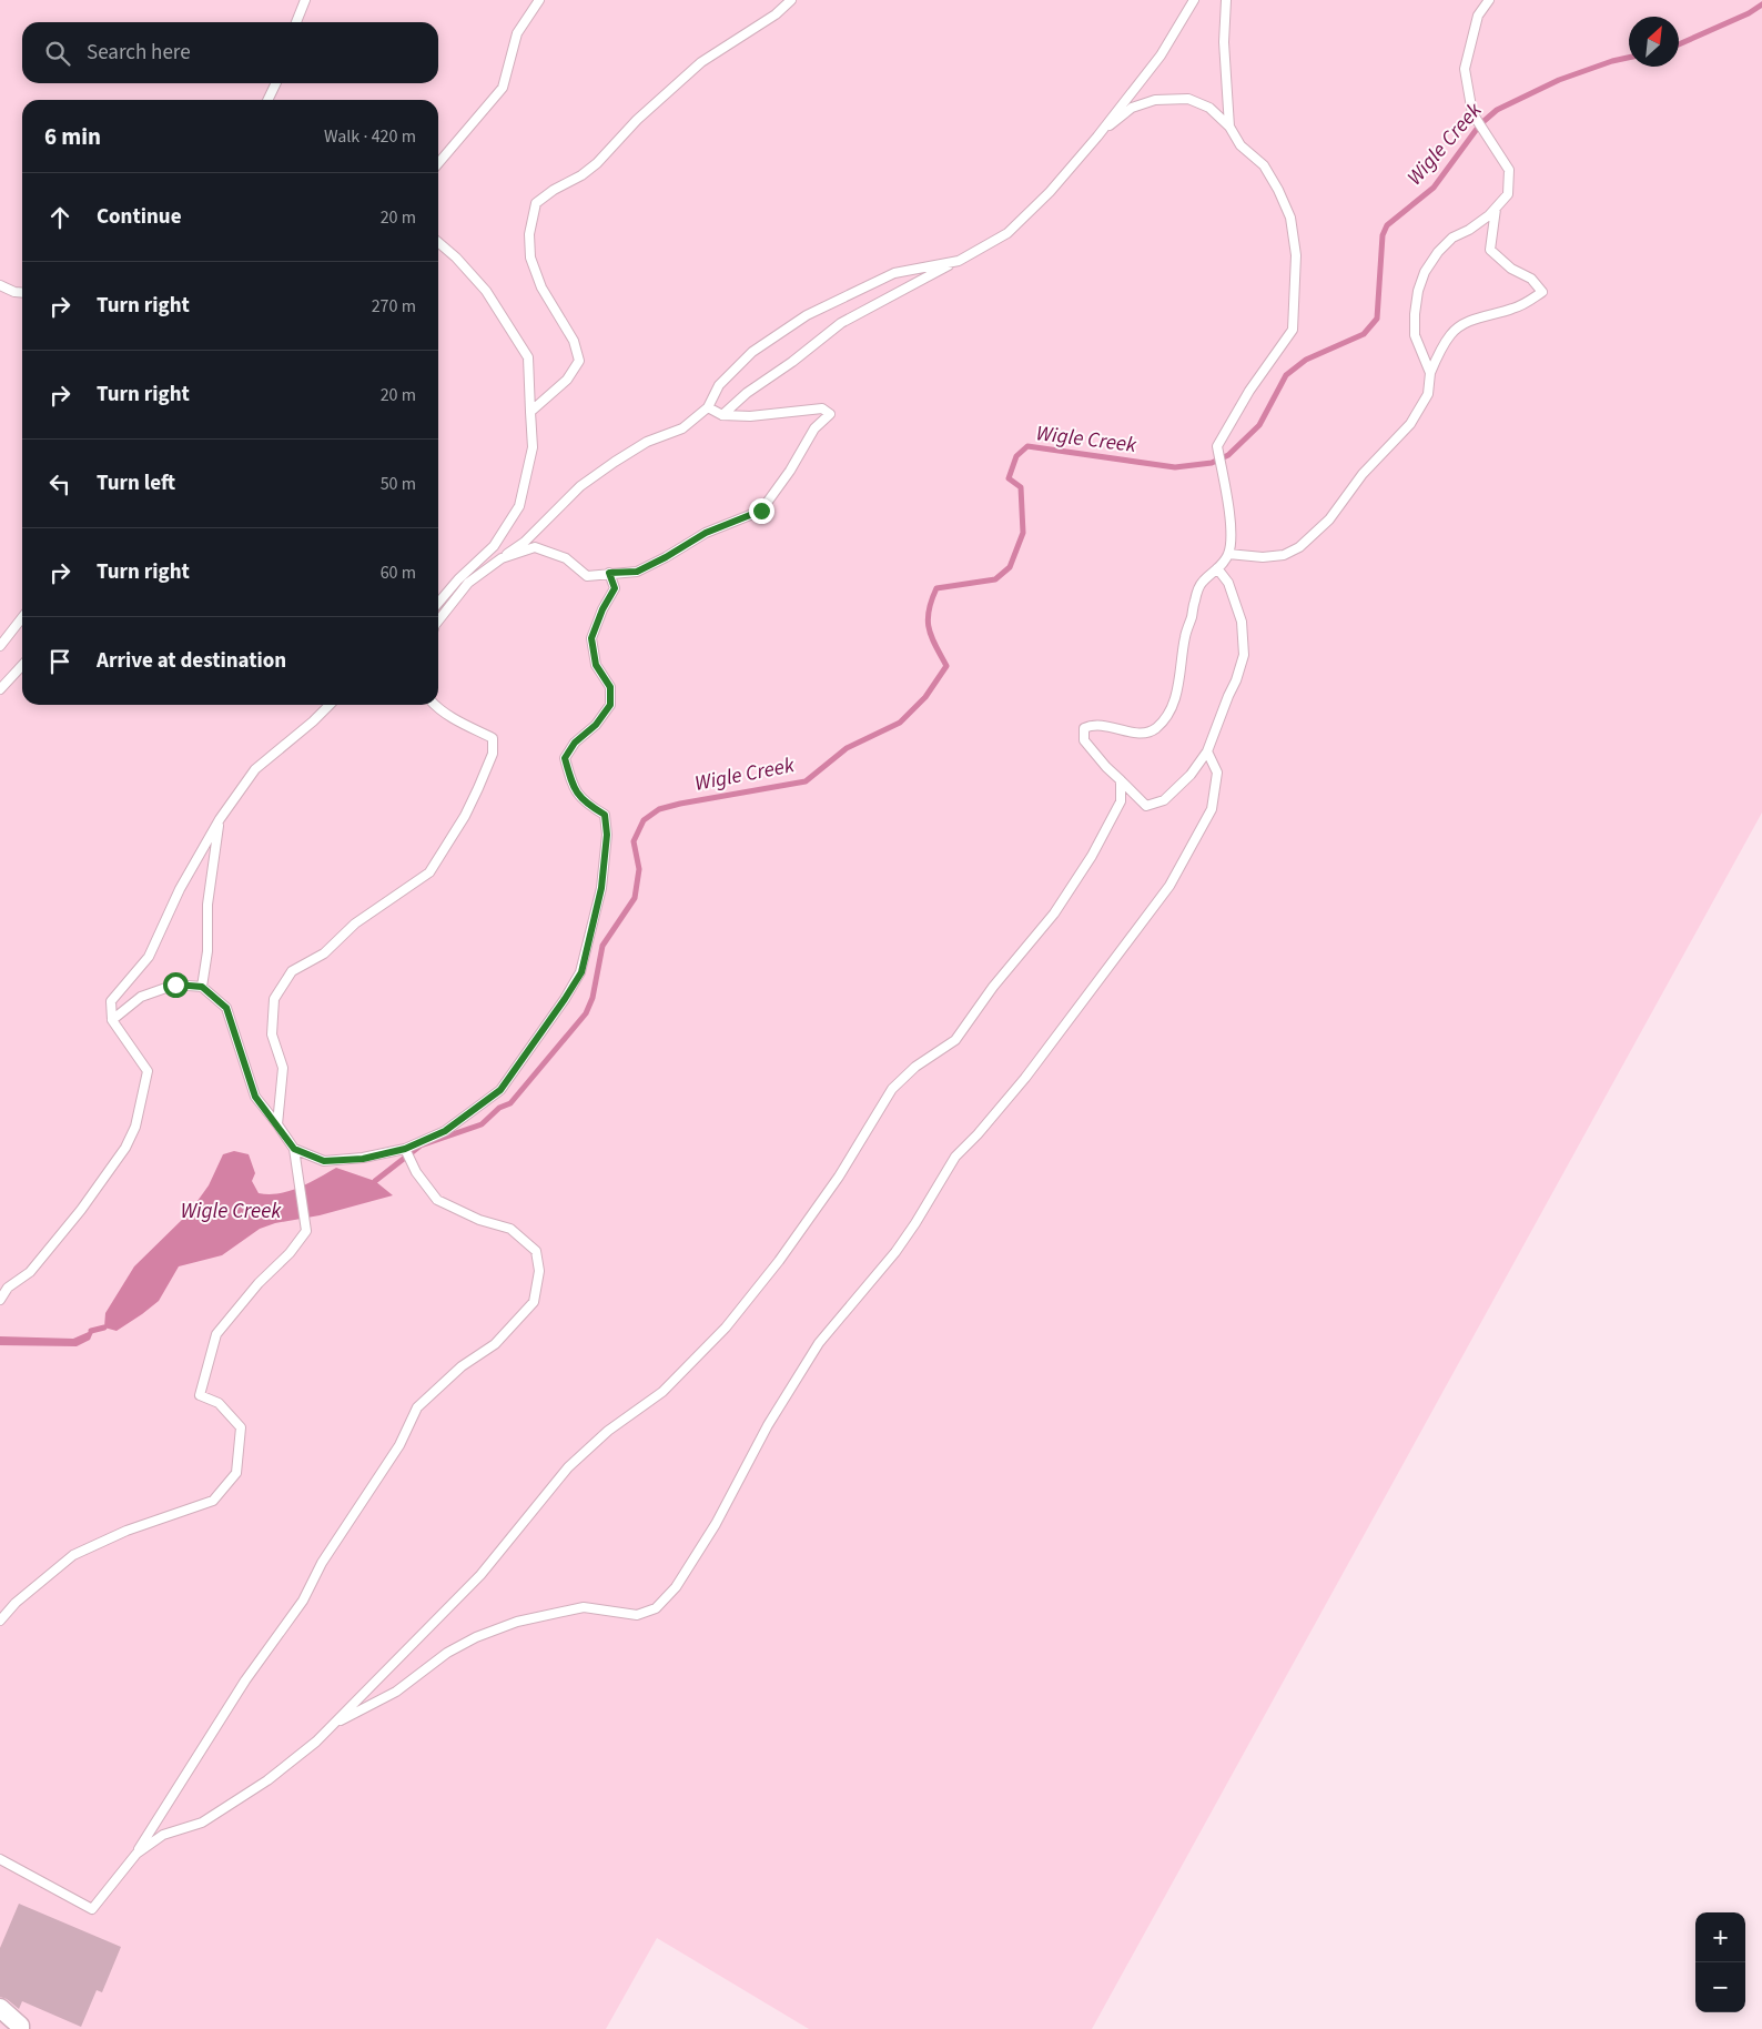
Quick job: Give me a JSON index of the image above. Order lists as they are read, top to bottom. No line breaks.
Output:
{"water":["Wigle Creek"],"north":"top right","page":{"search":"Search here","heading":["6 min","Walk · 420 m"],"list":[["Continue","20 m"],["Turn right","270 m"],["Turn right","20 m"],["Turn left","50 m"],["Turn right","60 m"],"Arrive at destination"],"map_buttons":["+","−"]}}
